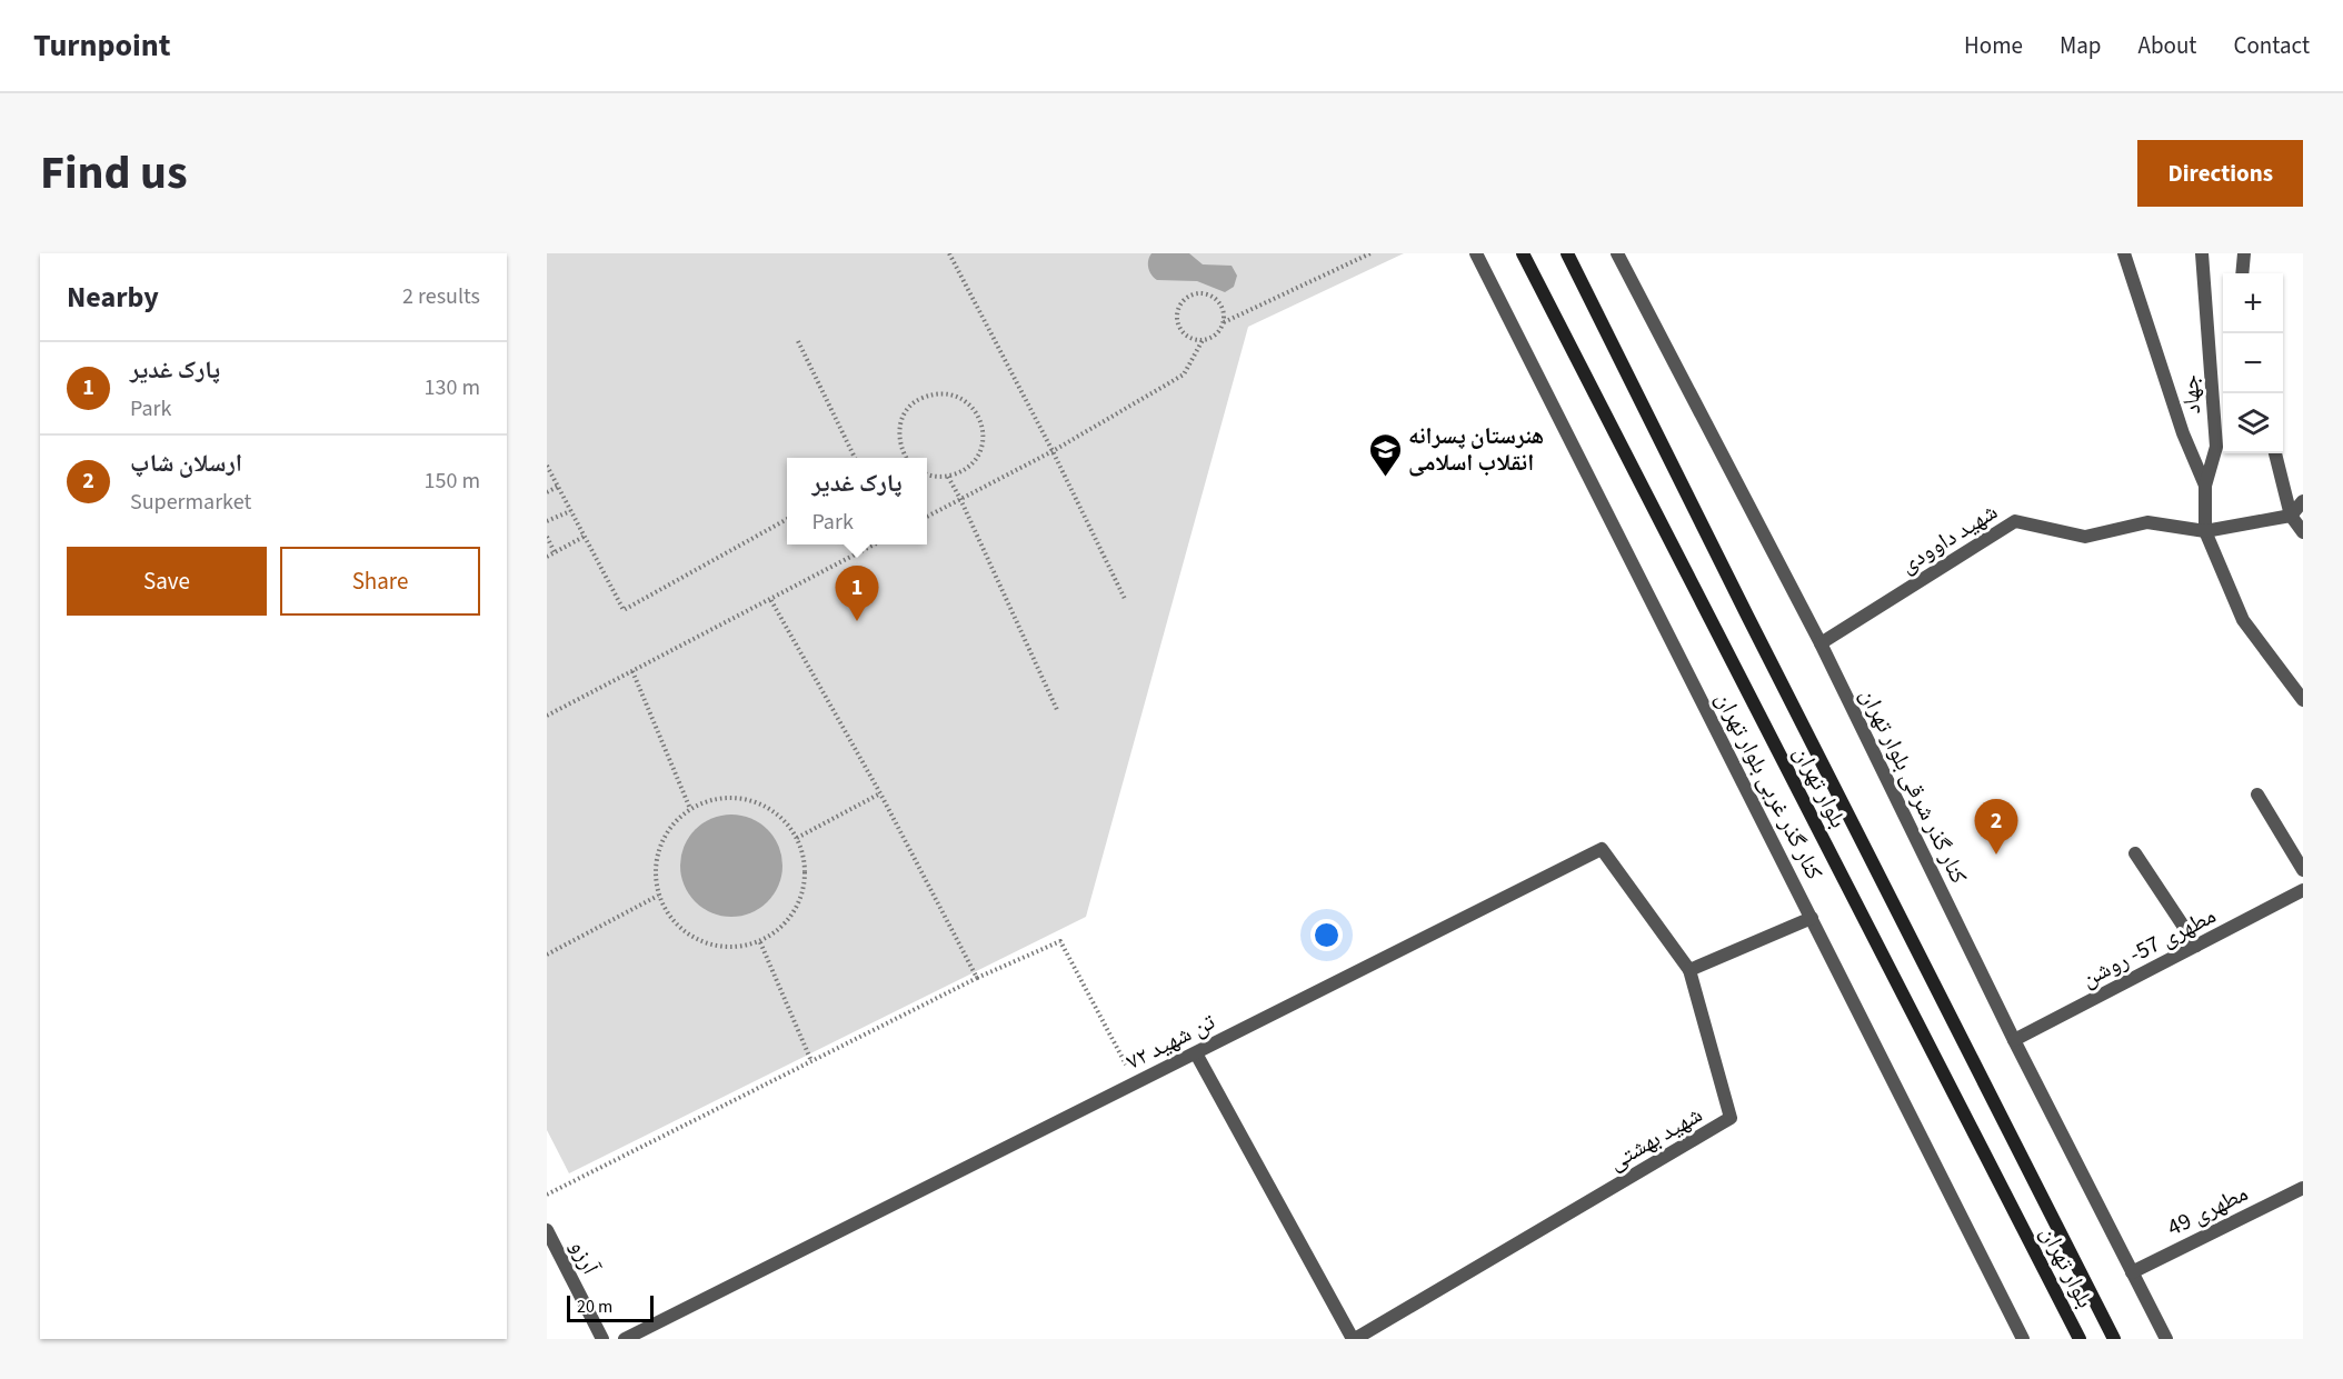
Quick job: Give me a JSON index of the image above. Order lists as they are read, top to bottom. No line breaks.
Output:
{"streets":{"main road":["بلوار تهران"],"street":["جهاد","شهید داوودی","کنار گذر غربی بلوار تهران","کنار گذر شرقی بلوار تهران","مطهری 57- روشن","۷۲ تن شهید","شهید بهشتی","مطهری 49","آرزو"]},"crossings":[["جهاد","شهید داوودی"],["شهید داوودی","کنار گذر شرقی بلوار تهران"],["کنار گذر شرقی بلوار تهران","مطهری 57- روشن"],["کنار گذر شرقی بلوار تهران","مطهری 49"],["۷۲ تن شهید","شهید بهشتی"]],"places":{"school or university":["هنرستان پسرانه انقلاب اسلامی"]},"scale_bar":"20 m","page":{"header":"Turnpoint","nav":["Home","Map","About","Contact"],"title":"Find us","buttons":["Directions",["Save","Share"]],"heading":["Nearby","2 results"],"map_buttons":["+","−"],"list":[{"mark":"1","name":"پارک غدیر","note":"Park","value":"130 m"},{"mark":"2","name":"ارسلان شاپ","note":"Supermarket","value":"150 m"}],"popup":["پارک غدیر","Park"],"pins":["1","2"],"scale":"20 m"}}
